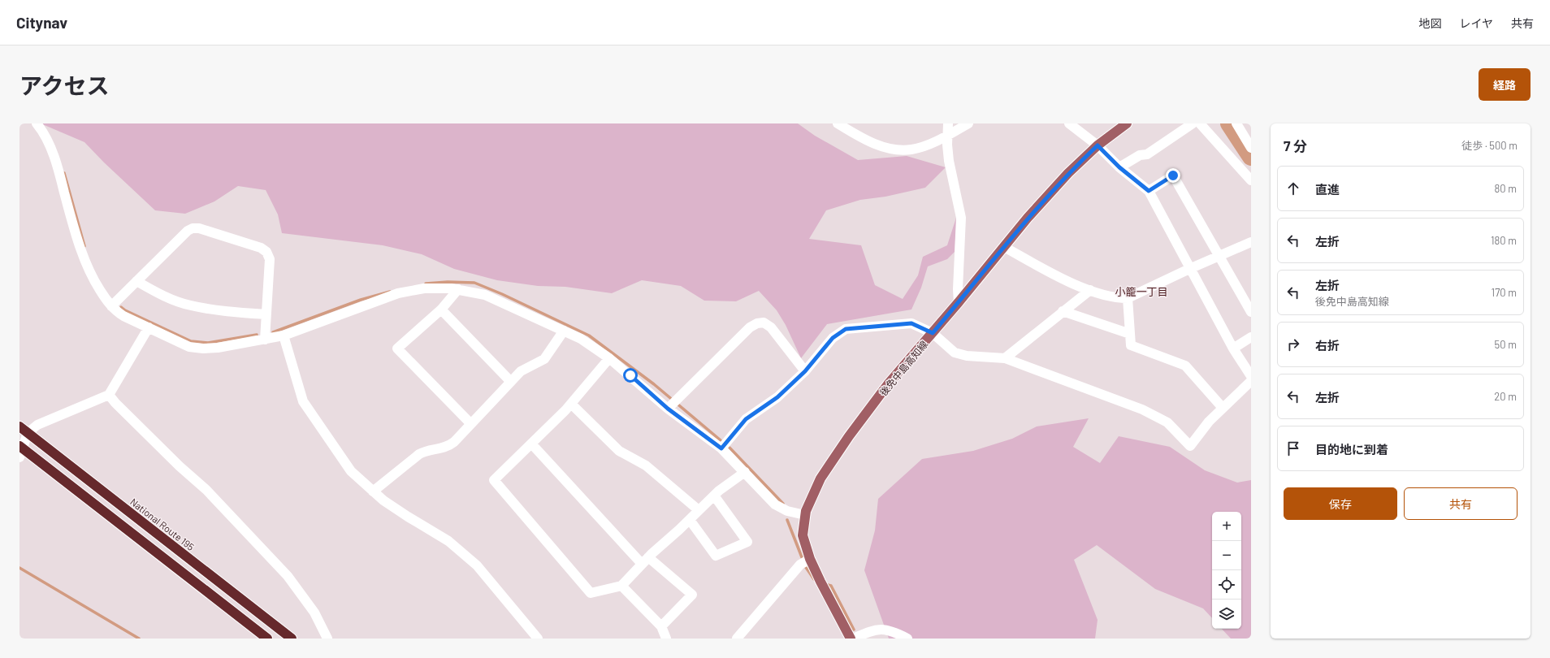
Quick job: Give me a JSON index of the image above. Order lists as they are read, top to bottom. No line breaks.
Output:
{"streets":{"highway":["National Route 195"],"main road":["後免中島高知線"]},"districts":["小籠一丁目"],"page":{"header":"Citynav","nav":["地図","レイヤ","共有"],"title":"アクセス","buttons":["経路",["保存","共有"]],"heading":["7 分","徒歩 · 500 m"],"list":[["直進","80 m"],["左折","180 m"],["左折","後免中島高知線","170 m"],["右折","50 m"],["左折","20 m"],"目的地に到着"],"map_buttons":["+","−"]}}
